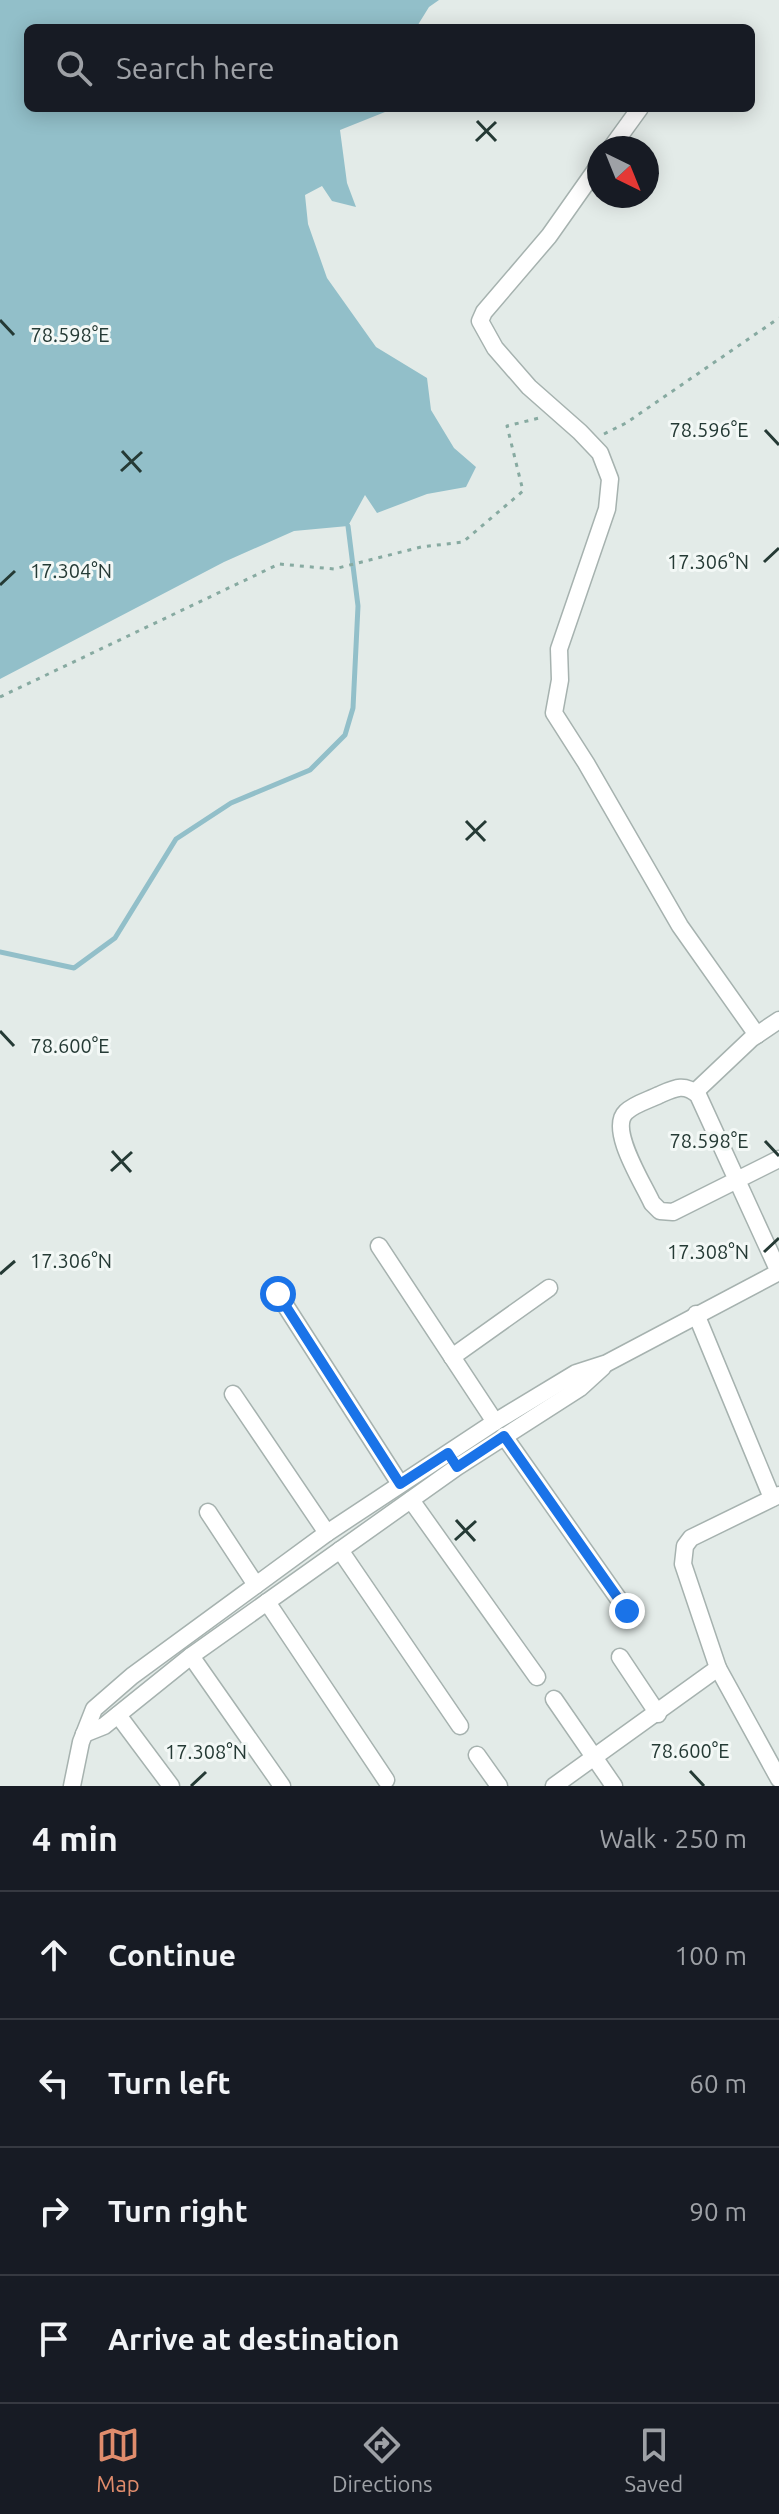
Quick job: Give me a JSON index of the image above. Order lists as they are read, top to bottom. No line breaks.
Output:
{"north":"bottom right","page":{"search":"Search here","heading":["4 min","Walk · 250 m"],"list":[["Continue","100 m"],["Turn left","60 m"],["Turn right","90 m"],"Arrive at destination"],"nav":["Map","Directions","Saved"]},"coordinates":["78.598°E","78.596°E","17.306°N","17.304°N","78.600°E","17.308°N"]}
